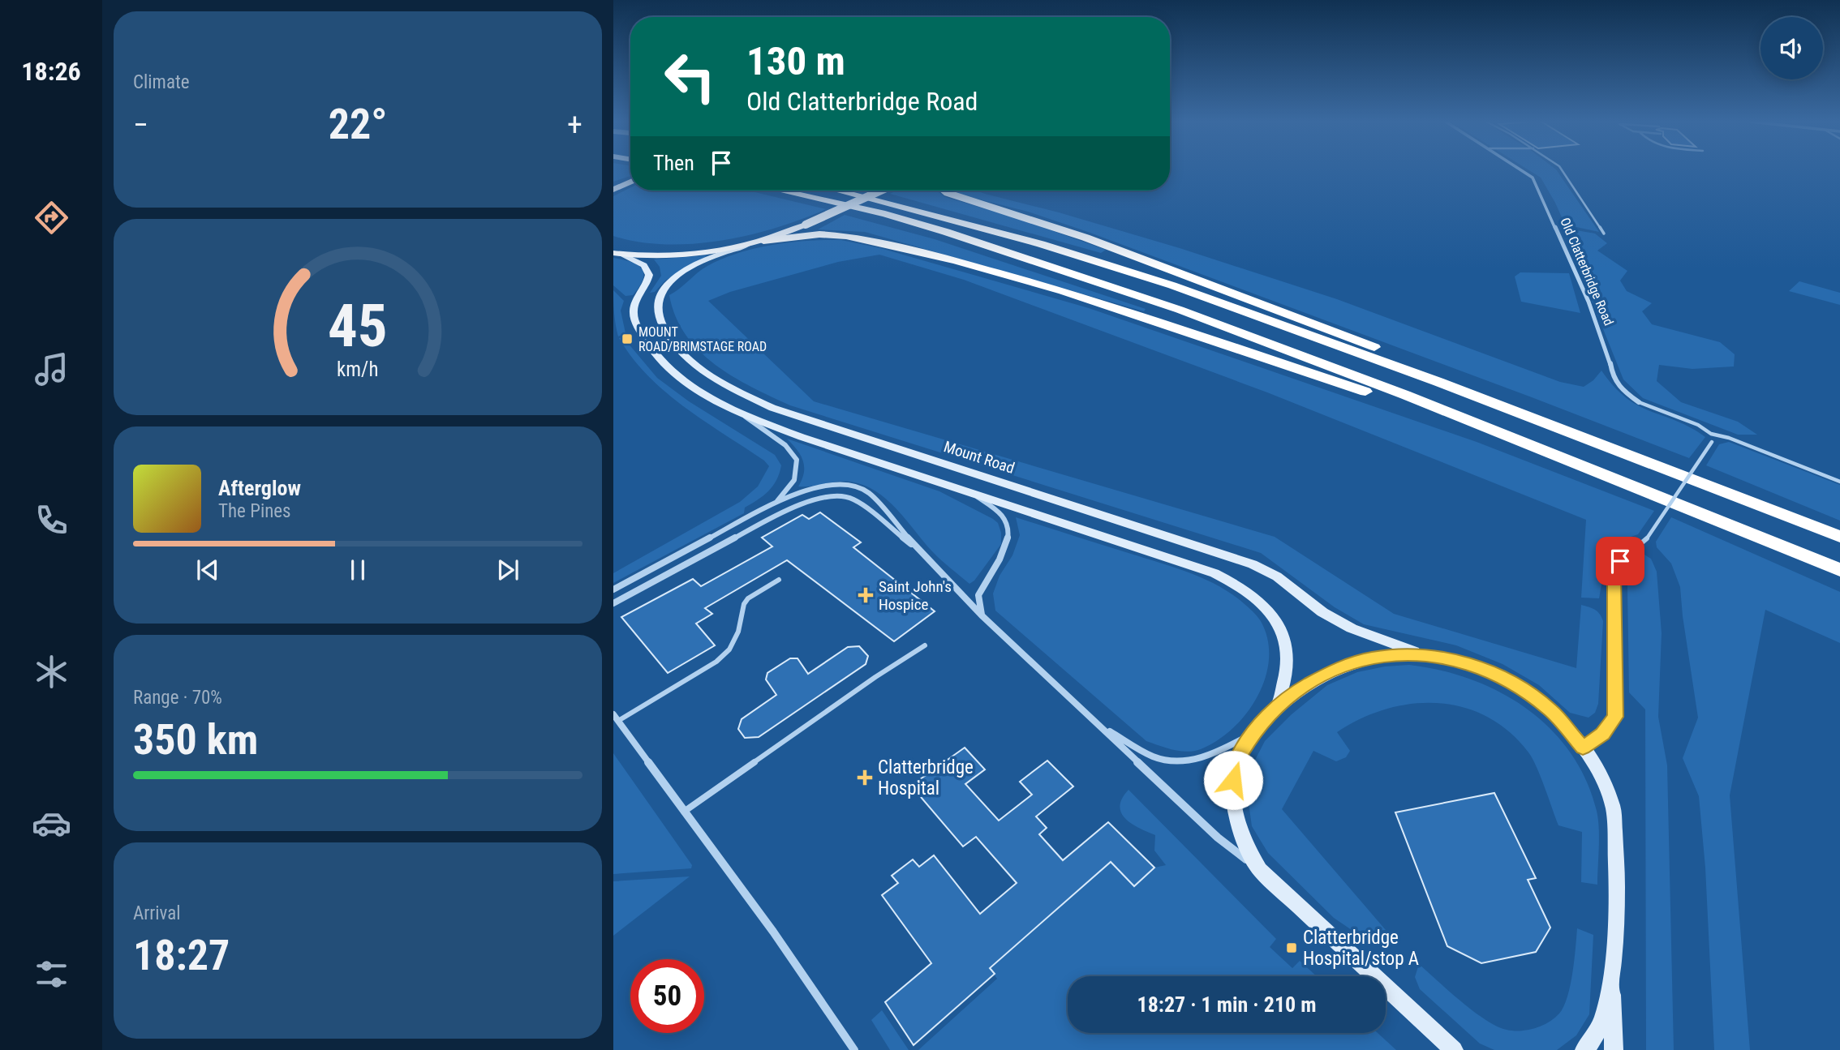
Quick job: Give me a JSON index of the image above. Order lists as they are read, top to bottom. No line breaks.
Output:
{"streets":{"main road":["Mount Road"],"street":["Old Clatterbridge Road"]},"places":{"transit":["MOUNT ROAD/BRIMSTAGE ROAD","Clatterbridge Hospital/stop A"],"health":["Saint John's Hospice","Clatterbridge Hospital"]},"page":{"tabs":"18:26","tile":["Climate",["Range · 70%","350 km"],["Arrival","18:27"]],"turn":["130 m","Old Clatterbridge Road"],"heat":["−","22°","+"],"then":"Then","song":["Afterglow","The Pines"],"limit":"50","trip":"18:27 · 1 min · 210 m","gauge":["45","km/h"]}}
